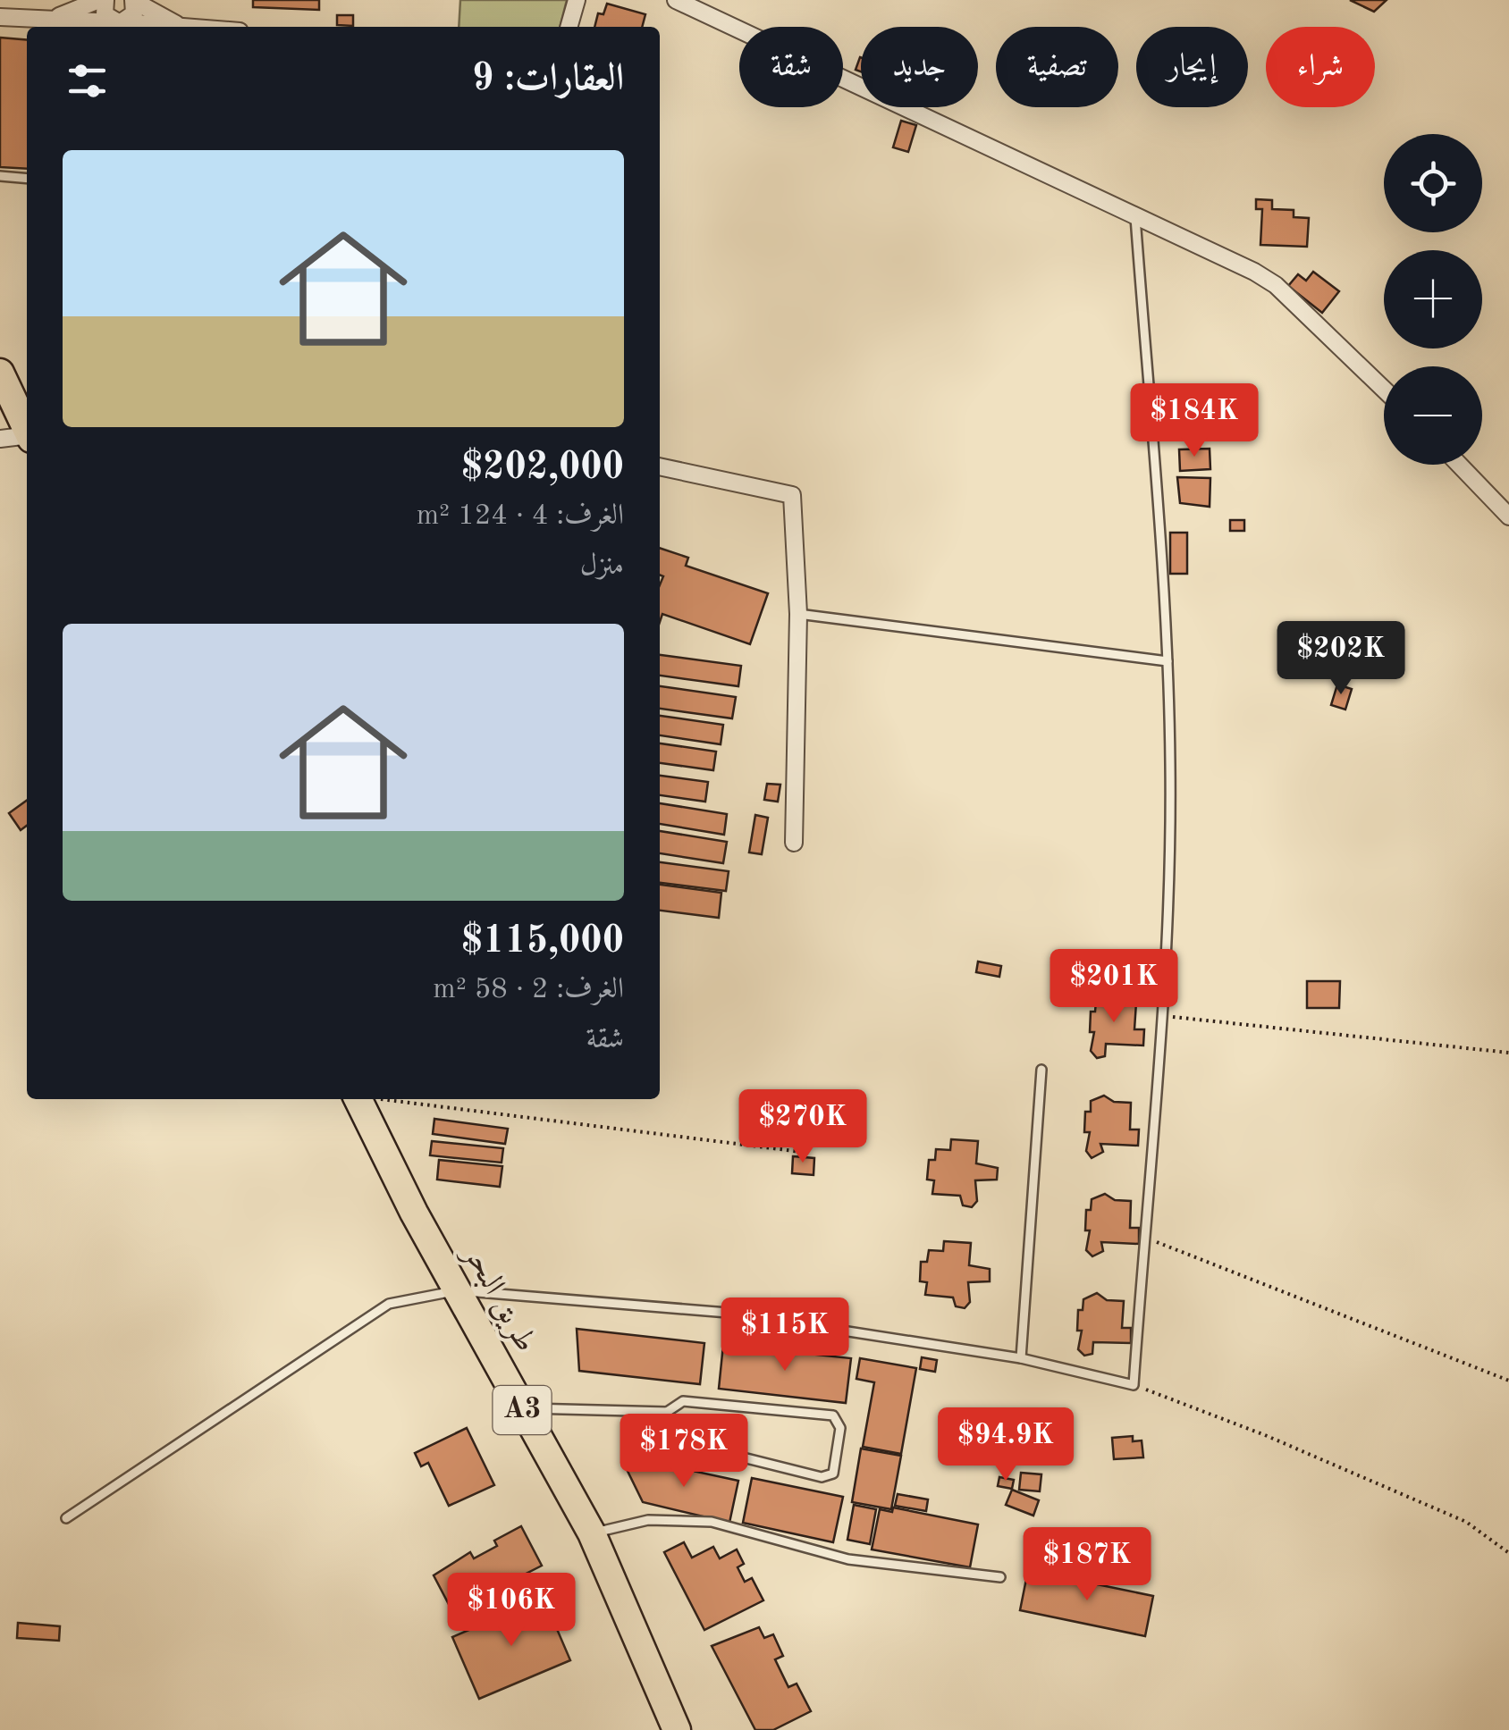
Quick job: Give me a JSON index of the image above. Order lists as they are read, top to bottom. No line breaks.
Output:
{"streets":{"highway":["طريق البحر","A3"]},"page":{"chip":["شراء","إيجار","تصفية","جديد","شقة"],"heading":"العقارات: 9","map_buttons":["+","−"],"list":[{"name":"$202,000","note":"الغرف: 4 · 124 m² · منزل"},{"name":"$115,000","note":"الغرف: 2 · 58 m² · شقة"}],"price":["$184K","$202K","$201K","$270K","$115K","$94.9K","$178K","$187K","$106K"]}}
